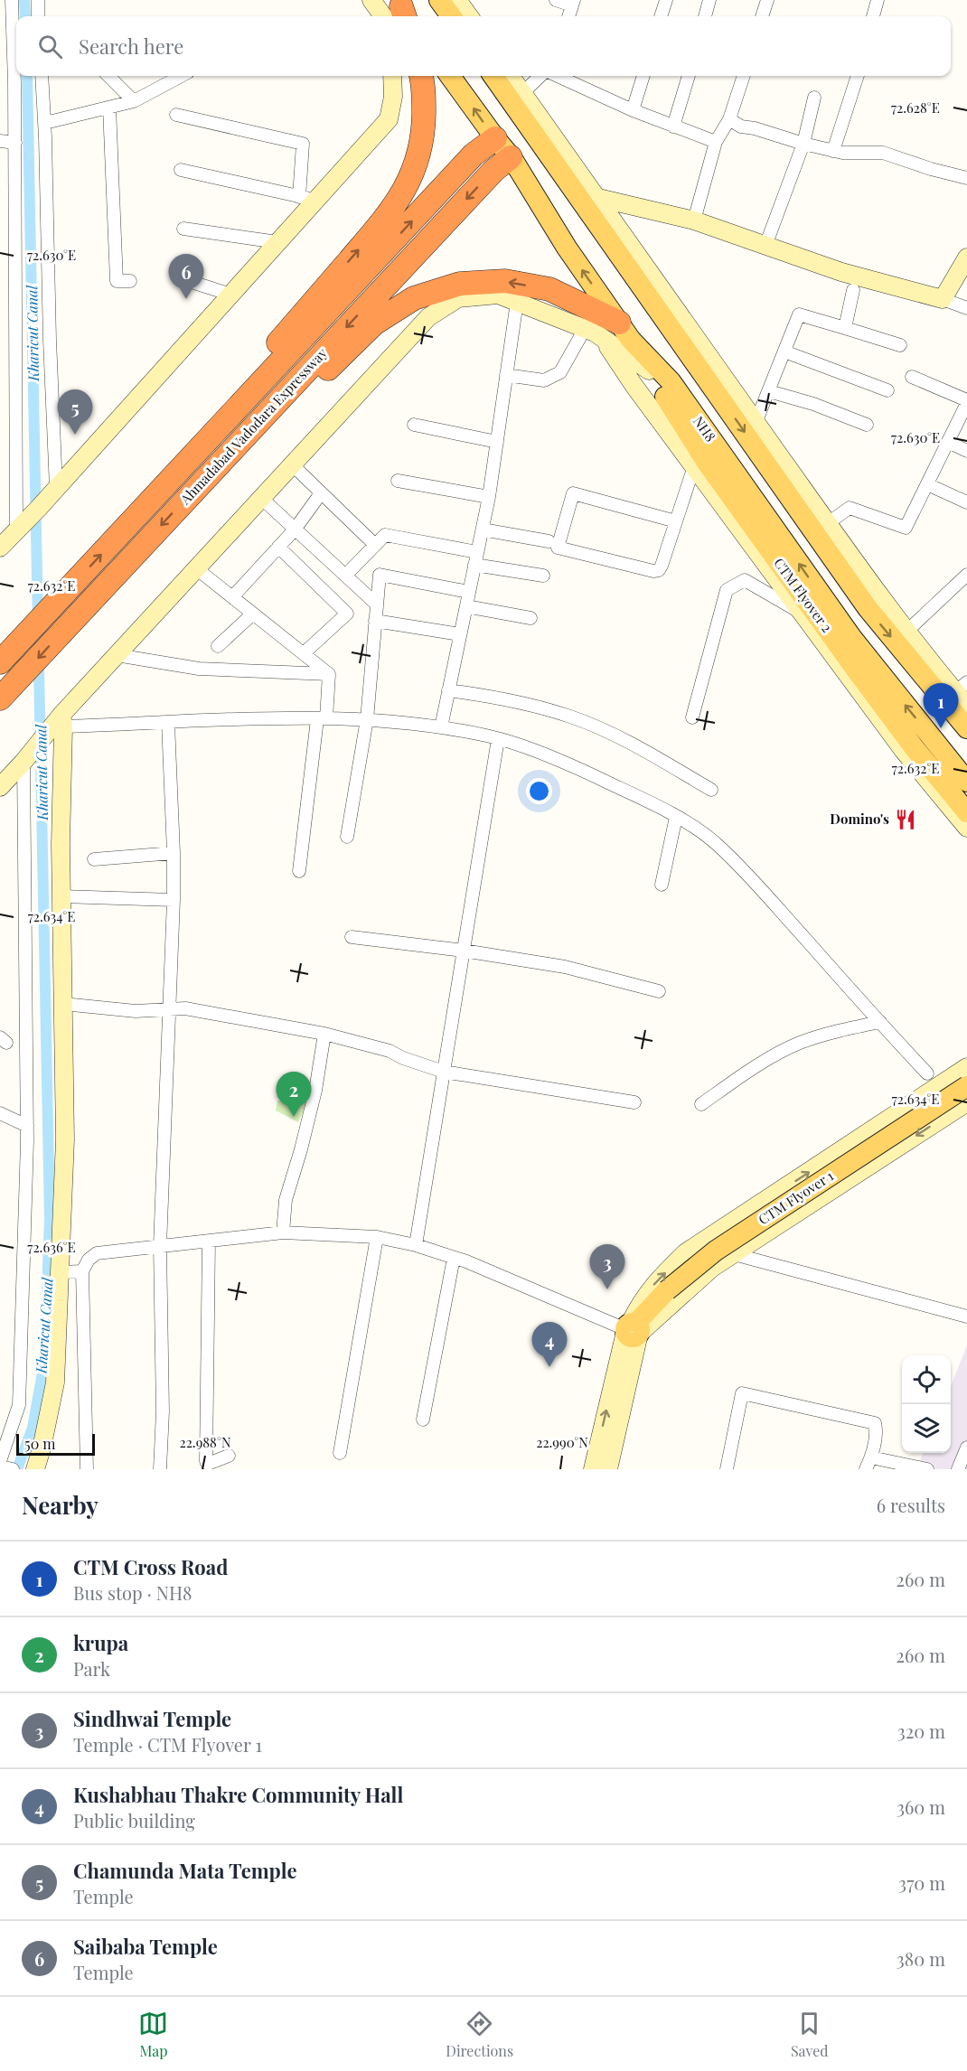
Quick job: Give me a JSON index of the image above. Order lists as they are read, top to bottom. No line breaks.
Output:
{"streets":{"highway":["Ahmadabad Vadodara Expressway"],"main road":["NH8","CTM Flyover 2","CTM Flyover 1"]},"crossings":[["Ahmadabad Vadodara Expressway","NH8"],["NH8","CTM Flyover 2"]],"water":["Kharicut Canal"],"places":{"restaurant":["Domino's"]},"scale_bar":"50 m","page":{"search":"Search here","pins":["6","5","1","2","3","4"],"scale":"50 m","heading":["Nearby","6 results"],"list":[{"mark":"1","name":"CTM Cross Road","note":"Bus stop · NH8","value":"260 m"},{"mark":"2","name":"krupa","note":"Park","value":"260 m"},{"mark":"3","name":"Sindhwai Temple","note":"Temple · CTM Flyover 1","value":"320 m"},{"mark":"4","name":"Kushabhau Thakre Community Hall","note":"Public building","value":"360 m"},{"mark":"5","name":"Chamunda Mata Temple","note":"Temple","value":"370 m"},{"mark":"6","name":"Saibaba Temple","note":"Temple","value":"380 m"}],"nav":["Map","Directions","Saved"]},"coordinates":["72.628°E","72.630°E","72.632°E","72.634°E","72.636°E","22.988°N","22.990°N"]}
